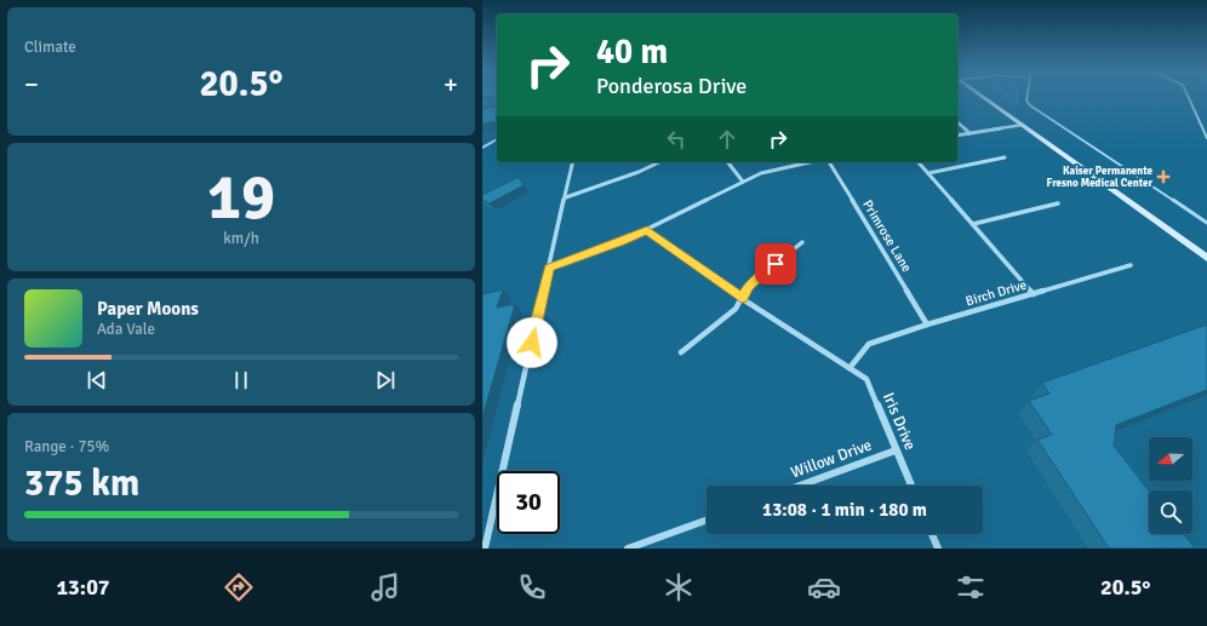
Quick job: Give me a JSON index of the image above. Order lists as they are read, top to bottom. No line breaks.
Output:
{"streets":{"street":["Primrose Lane","Birch Drive","Iris Drive","Willow Drive"]},"crossings":[["Primrose Lane","Birch Drive"],["Birch Drive","Iris Drive"],["Iris Drive","Willow Drive"]],"places":{"health":["Kaiser Permanente Fresno Medical Center"]},"north":"left","page":{"tile":["Climate",["19","km/h"],["Range · 75%","375 km"]],"turn":["40 m","Ponderosa Drive"],"heat":["−","20.5°","+"],"song":["Paper Moons","Ada Vale"],"limit":"30","trip":"13:08 · 1 min · 180 m","tabs":["13:07","20.5°"]}}
